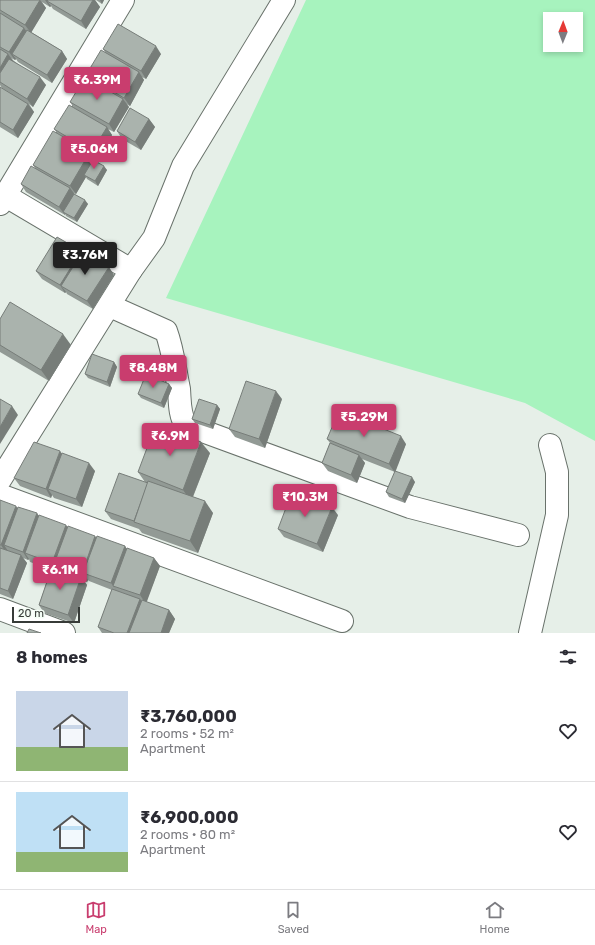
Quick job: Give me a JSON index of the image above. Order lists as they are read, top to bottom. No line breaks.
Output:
{"scale_bar":"20 m","north":"top","page":{"price":["₹6.39M","₹5.06M","₹3.76M","₹8.48M","₹5.29M","₹6.9M","₹10.3M","₹6.1M"],"scale":"20 m","heading":"8 homes","list":[{"name":"₹3,760,000","note":"2 rooms · 52 m² · Apartment"},{"name":"₹6,900,000","note":"2 rooms · 80 m² · Apartment"}],"tabs":["Map","Saved","Home"]}}
